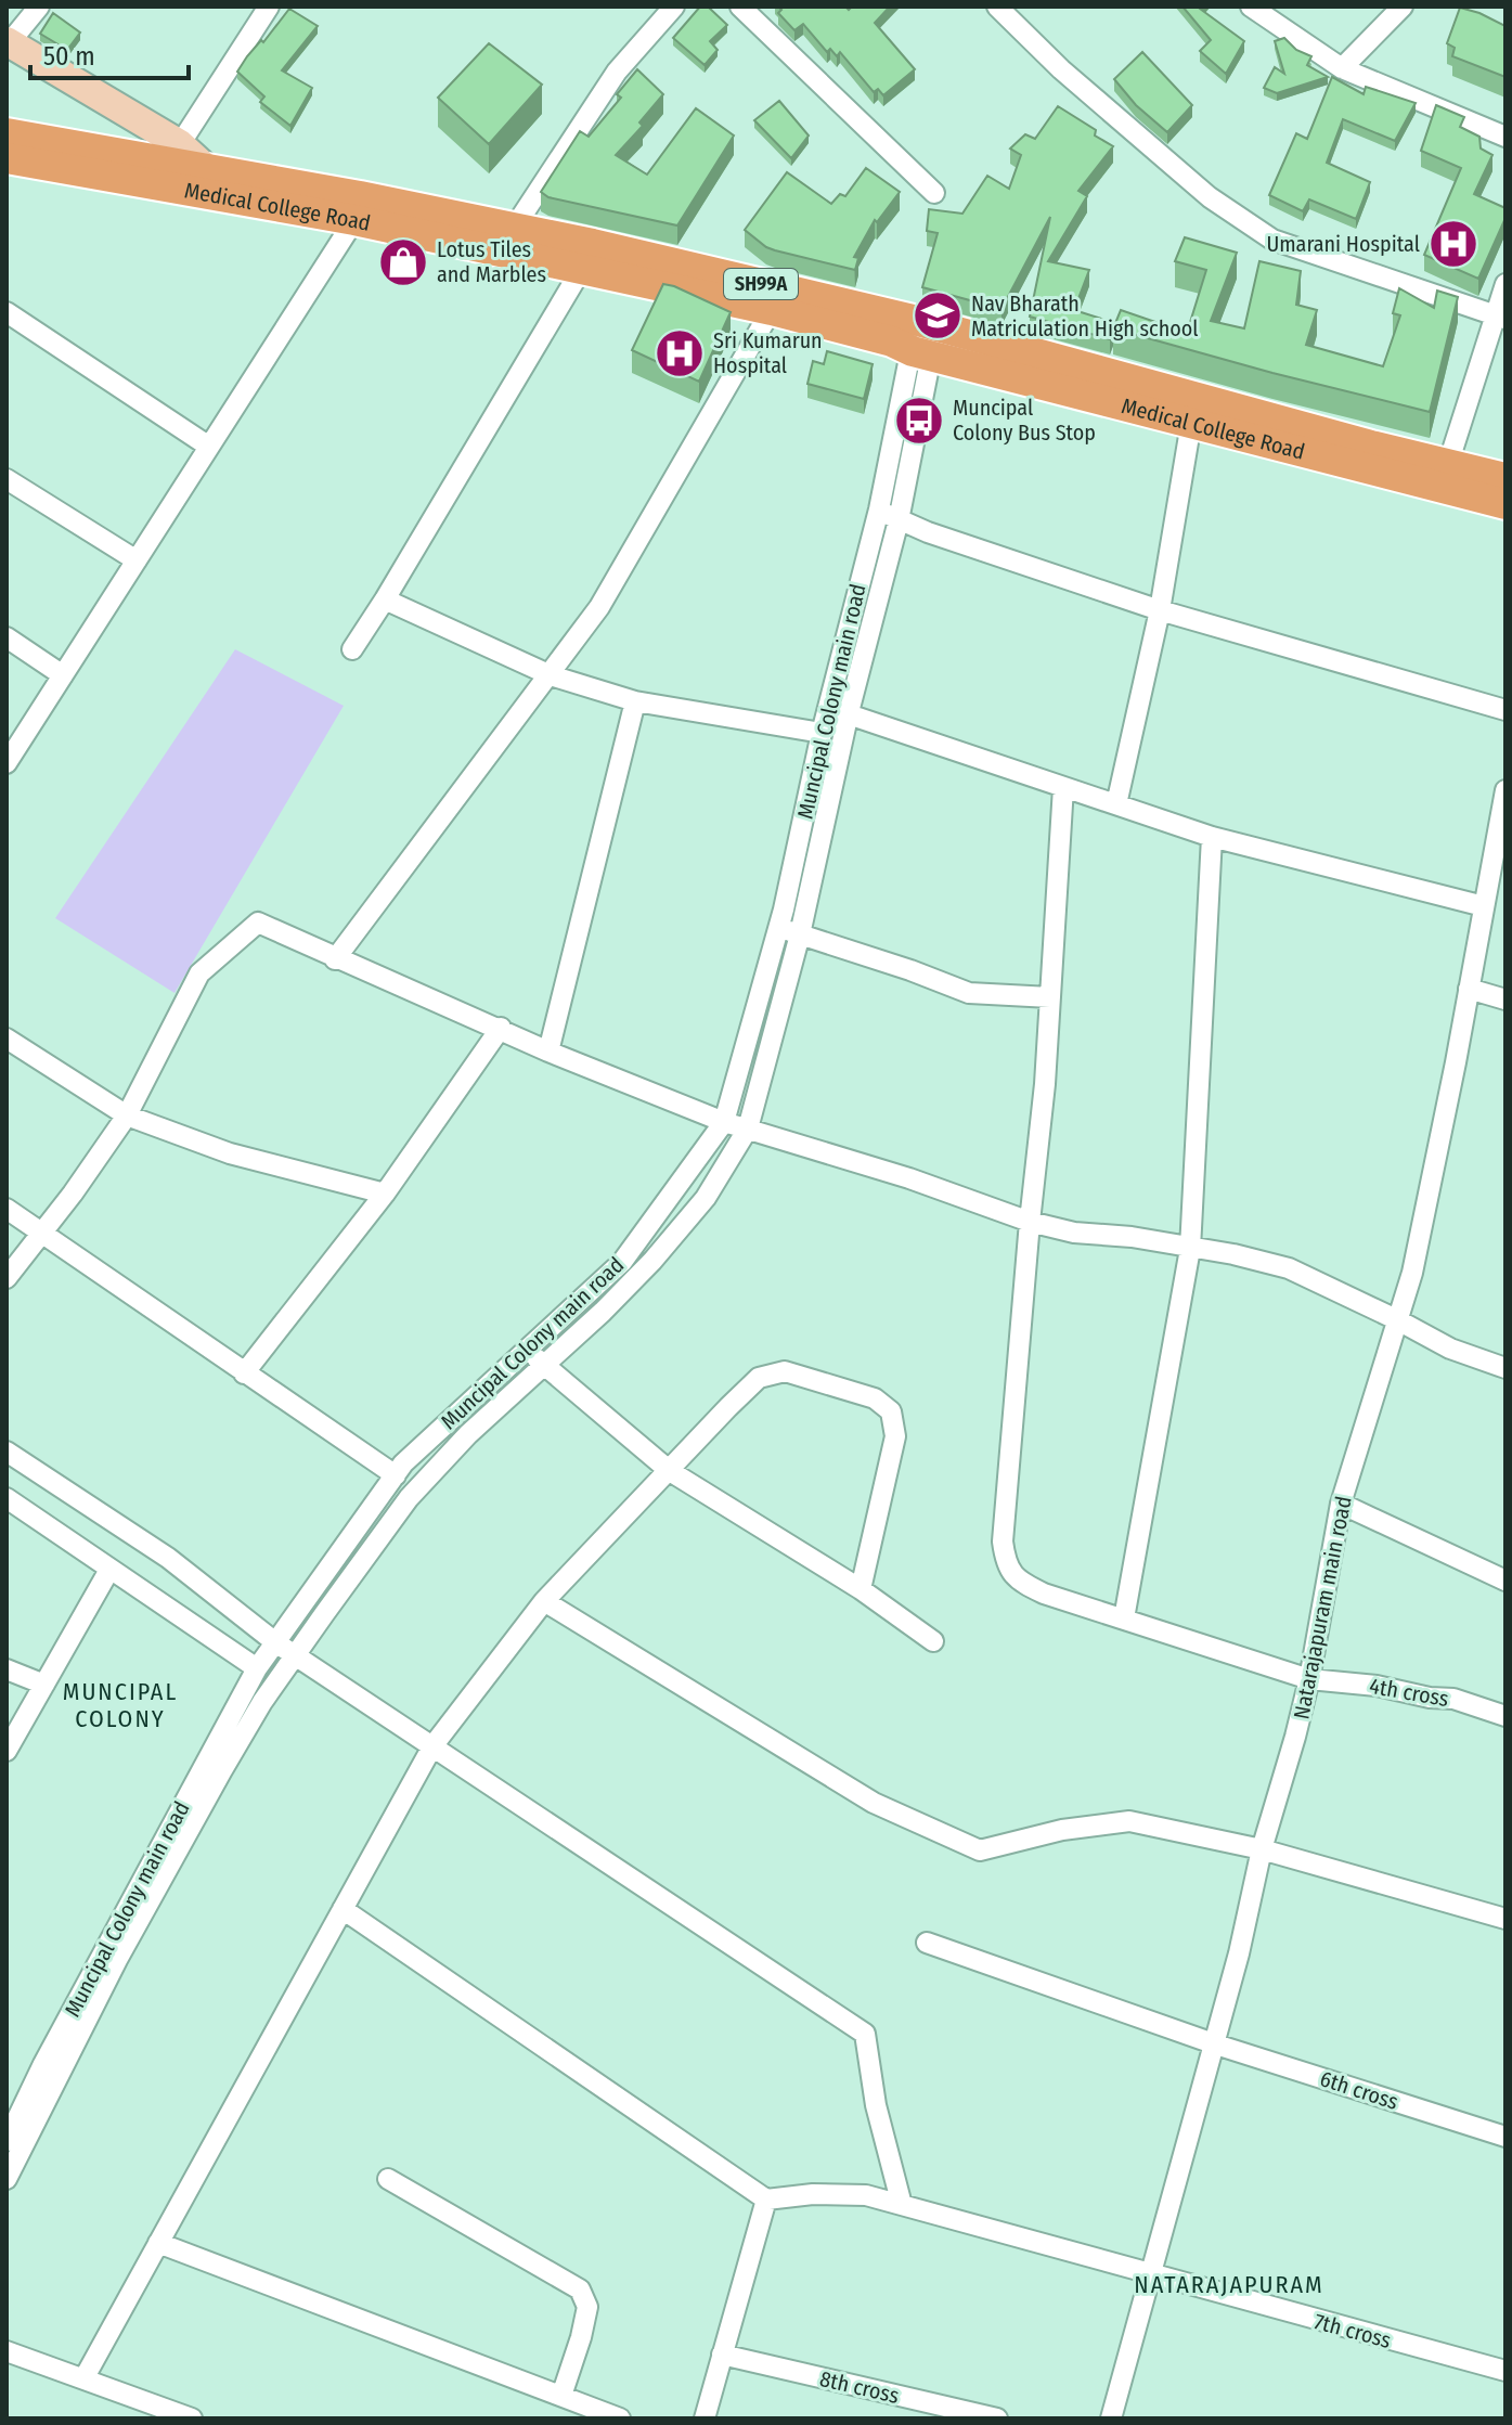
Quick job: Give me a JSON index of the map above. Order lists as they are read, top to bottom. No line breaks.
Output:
{"streets":{"main road":["Medical College Road","SH99A"],"street":["Muncipal Colony main road","Natarajapuram main road","4th cross","6th cross","7th cross","8th cross"]},"crossings":[["Medical College Road","Muncipal Colony main road"],["Natarajapuram main road","4th cross"],["Natarajapuram main road","6th cross"],["Natarajapuram main road","7th cross"]],"districts":["MUNCIPAL COLONY","NATARAJAPURAM"],"places":{"hospital":["Umarani Hospital","Sri Kumarun Hospital"],"shop":["Lotus Tiles and Marbles"],"school or university":["Nav Bharath Matriculation High school"],"bus stop":["Muncipal Colony Bus Stop"]},"scale_bar":"50 m"}
